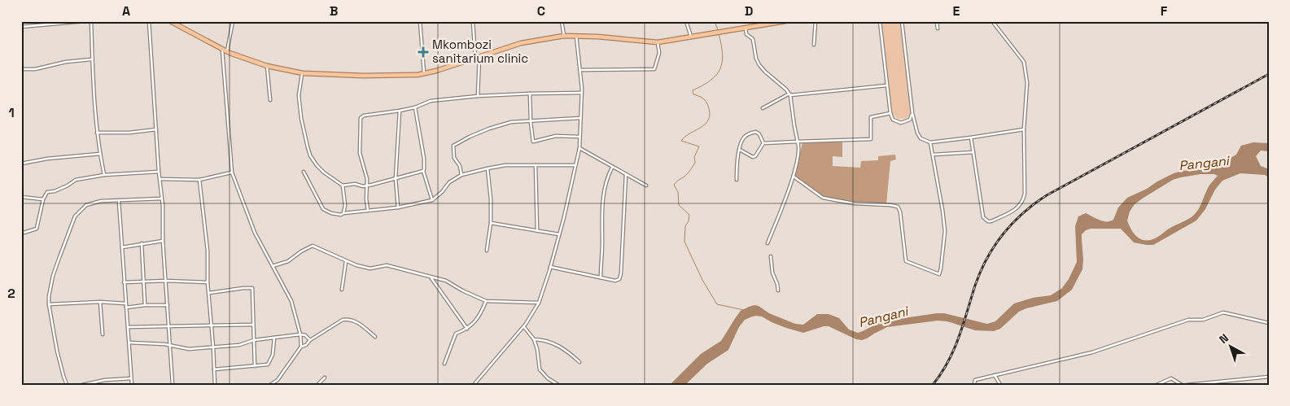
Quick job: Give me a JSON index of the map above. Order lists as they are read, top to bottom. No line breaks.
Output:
{"water":["Pangani"],"places":{"health":["Mkombozi sanitarium clinic"]},"north":"top left","grid":{"columns":["A","B","C","D","E","F"],"rows":["1","2"]}}
